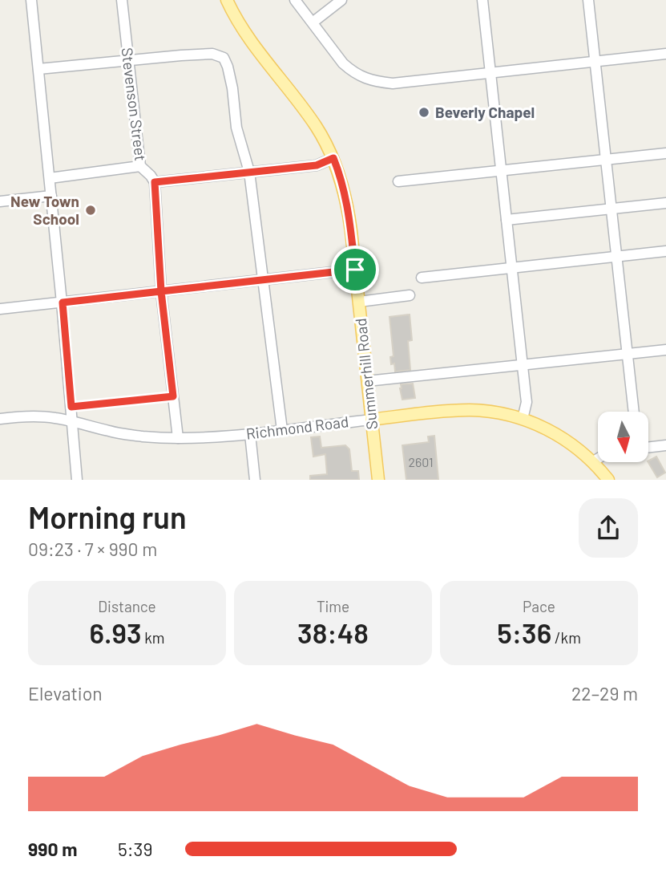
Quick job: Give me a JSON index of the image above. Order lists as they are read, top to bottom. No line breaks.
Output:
{"streets":{"main road":["Summerhill Road","Richmond Road"],"street":["Stevenson Street"]},"crossings":[["Stevenson Street","Richmond Road"],["Summerhill Road","Richmond Road"]],"places":["Beverly Chapel","New Town School"],"house_numbers":["2601"],"north":"bottom","page":{"heading":["Morning run","09:23 · 7 × 990 m"],"stats":[["Distance","6.93 km"],["Time","38:48"],["Pace","5:36 /km"]],"chart":["Elevation","22–29 m"],"list":[{"name":"990 m","note":"5:39"}]}}
